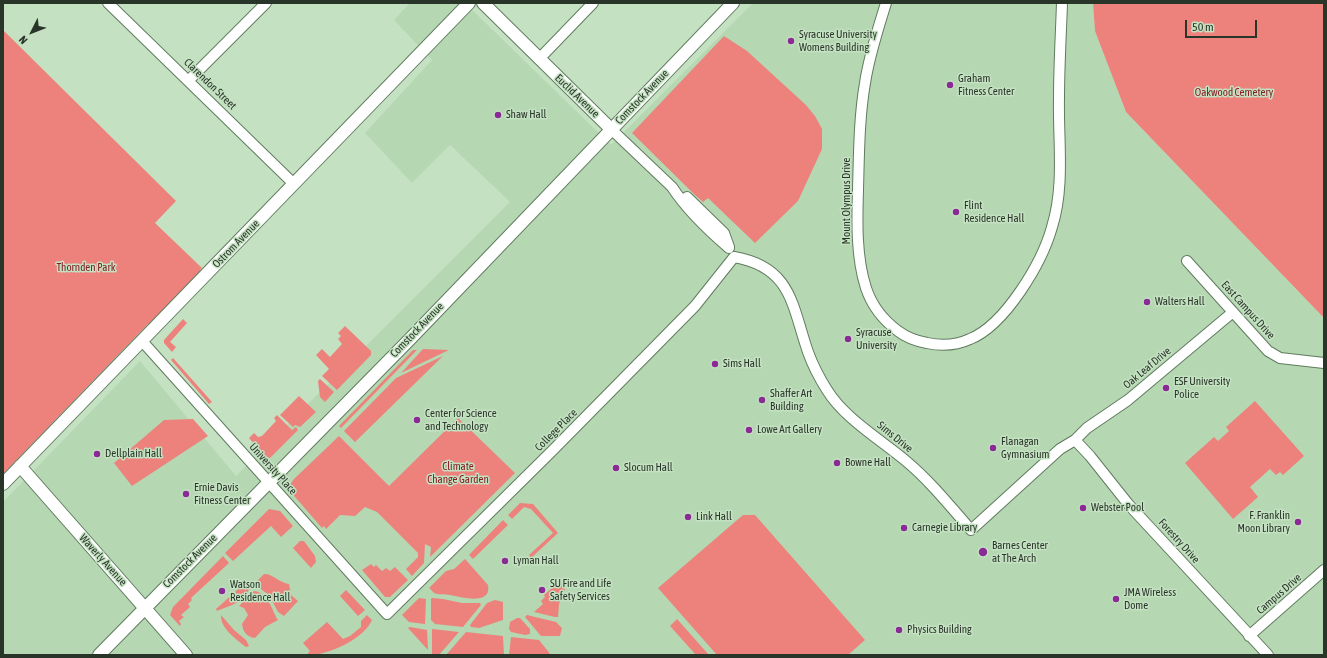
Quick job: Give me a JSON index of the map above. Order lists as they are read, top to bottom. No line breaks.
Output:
{"streets":{"street":["Clarendon Street","Euclid Avenue","Comstock Avenue","Mount Olympus Drive","Ostrom Avenue","East Campus Drive","Oak Leaf Drive","College Place","Sims Drive","University Place","Forestry Drive","Waverly Avenue","Campus Drive"]},"crossings":[["Clarendon Street","Ostrom Avenue"],["Euclid Avenue","Comstock Avenue"],["Euclid Avenue","College Place"],["Euclid Avenue","Sims Drive"],["Comstock Avenue","University Place"],["Comstock Avenue","Waverly Avenue"],["Ostrom Avenue","University Place"],["Ostrom Avenue","Waverly Avenue"],["East Campus Drive","Oak Leaf Drive"],["Oak Leaf Drive","Sims Drive"],["Oak Leaf Drive","Forestry Drive"],["College Place","Sims Drive"],["College Place","University Place"],["Sims Drive","Forestry Drive"],["Forestry Drive","Campus Drive"]],"parks":["Oakwood Cemetery","Thornden Park","Climate Change Garden"],"places":["Syracuse University Womens Building","Graham Fitness Center","Shaw Hall","Flint Residence Hall","Walters Hall","Syracuse University","Sims Hall","ESF University Police","Shaffer Art Building","Center for Science and Technology","Lowe Art Gallery","Flanagan Gymnasium","Dellplain Hall","Bowne Hall","Slocum Hall","Ernie Davis Fitness Center","Webster Pool","Link Hall","F. Franklin Moon Library","Carnegie Library","Barnes Center at The Arch","Lyman Hall","SU Fire and Life Safety Services","Watson Residence Hall","JMA Wireless Dome","Physics Building"],"scale_bar":"50 m","north":"bottom left"}
